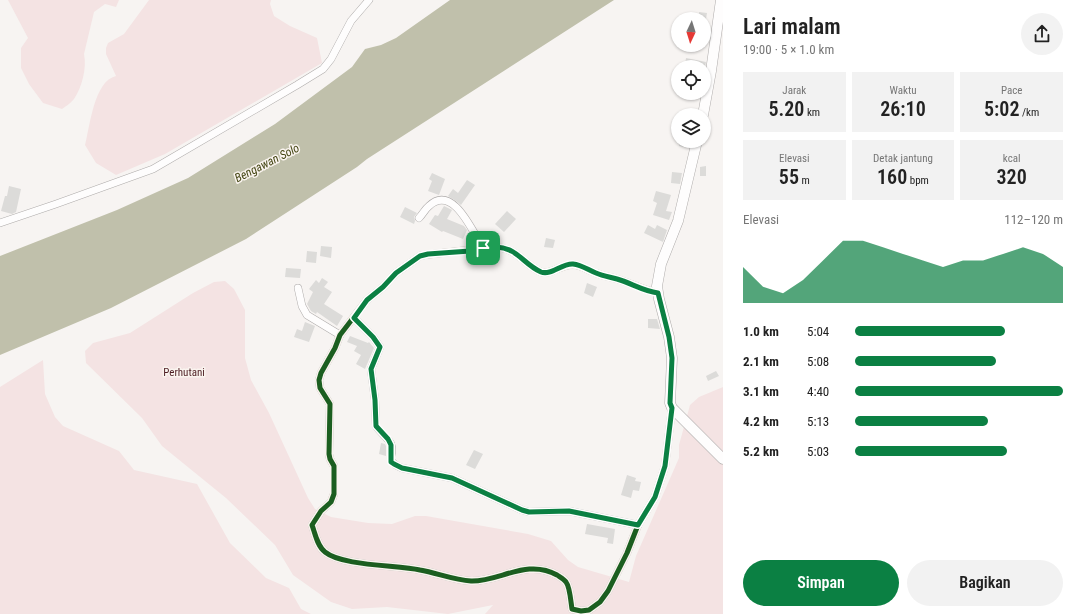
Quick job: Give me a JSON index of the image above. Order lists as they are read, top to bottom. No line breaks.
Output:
{"water":["Bengawan Solo"],"parks":["Perhutani"],"north":"bottom","page":{"heading":["Lari malam","19:00 · 5 × 1.0 km"],"stats":[["Jarak","5.20 km"],["Waktu","26:10"],["Pace","5:02 /km"],["Elevasi","55 m"],["Detak jantung","160 bpm"],["kcal","320"]],"chart":["Elevasi","112–120 m"],"list":[{"name":"1.0 km","note":"5:04"},{"name":"2.1 km","note":"5:08"},{"name":"3.1 km","note":"4:40"},{"name":"4.2 km","note":"5:13"},{"name":"5.2 km","note":"5:03"}],"buttons":["Simpan","Bagikan"]}}
